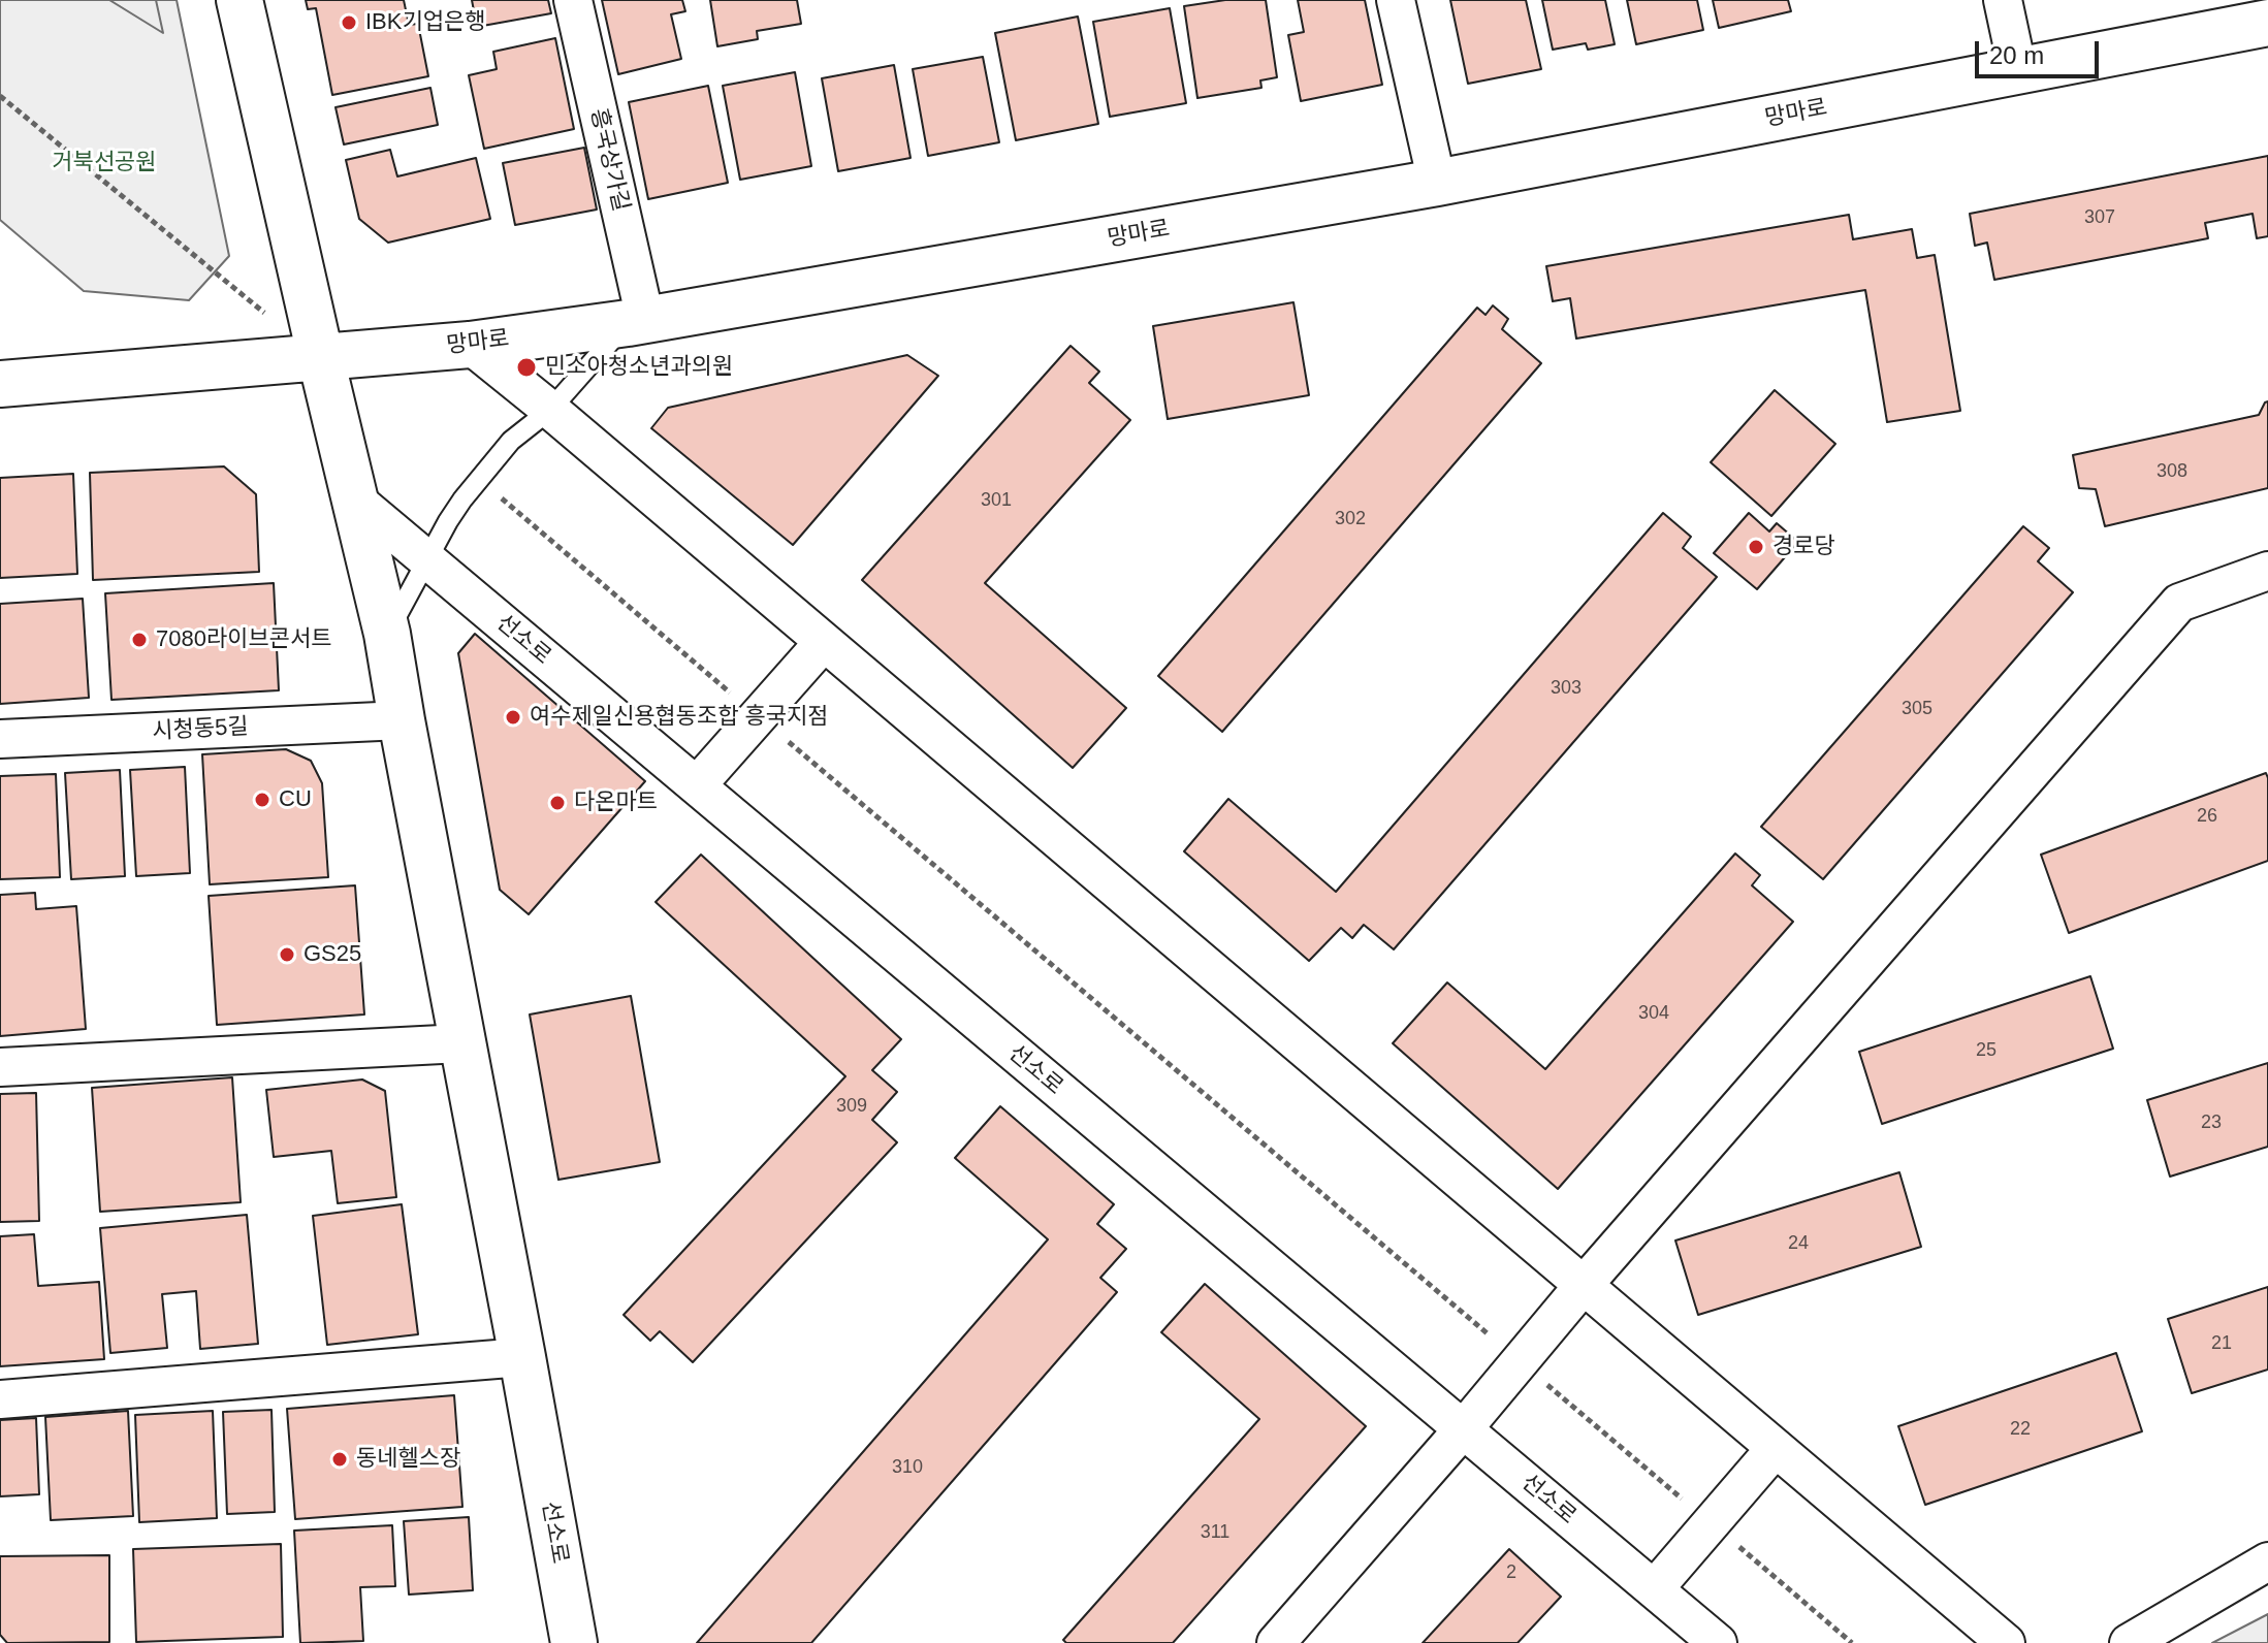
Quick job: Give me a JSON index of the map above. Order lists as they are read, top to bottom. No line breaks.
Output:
{"streets":{"street":["망마로","흥국상가길","선소로","시청동5길"]},"crossings":[["망마로","흥국상가길"],["망마로","선소로"],["선소로","시청동5길"]],"parks":["거북선공원"],"places":["IBK기업은행","민소아청소년과의원","경로당","7080라이브콘서트","여수제일신용협동조합 흥국지점","CU","다온마트","GS25","동네헬스장"],"house_numbers":["307","308","301","302","303","305","26","304","25","309","23","24","21","22","310","311","2"],"scale_bar":"20 m"}
